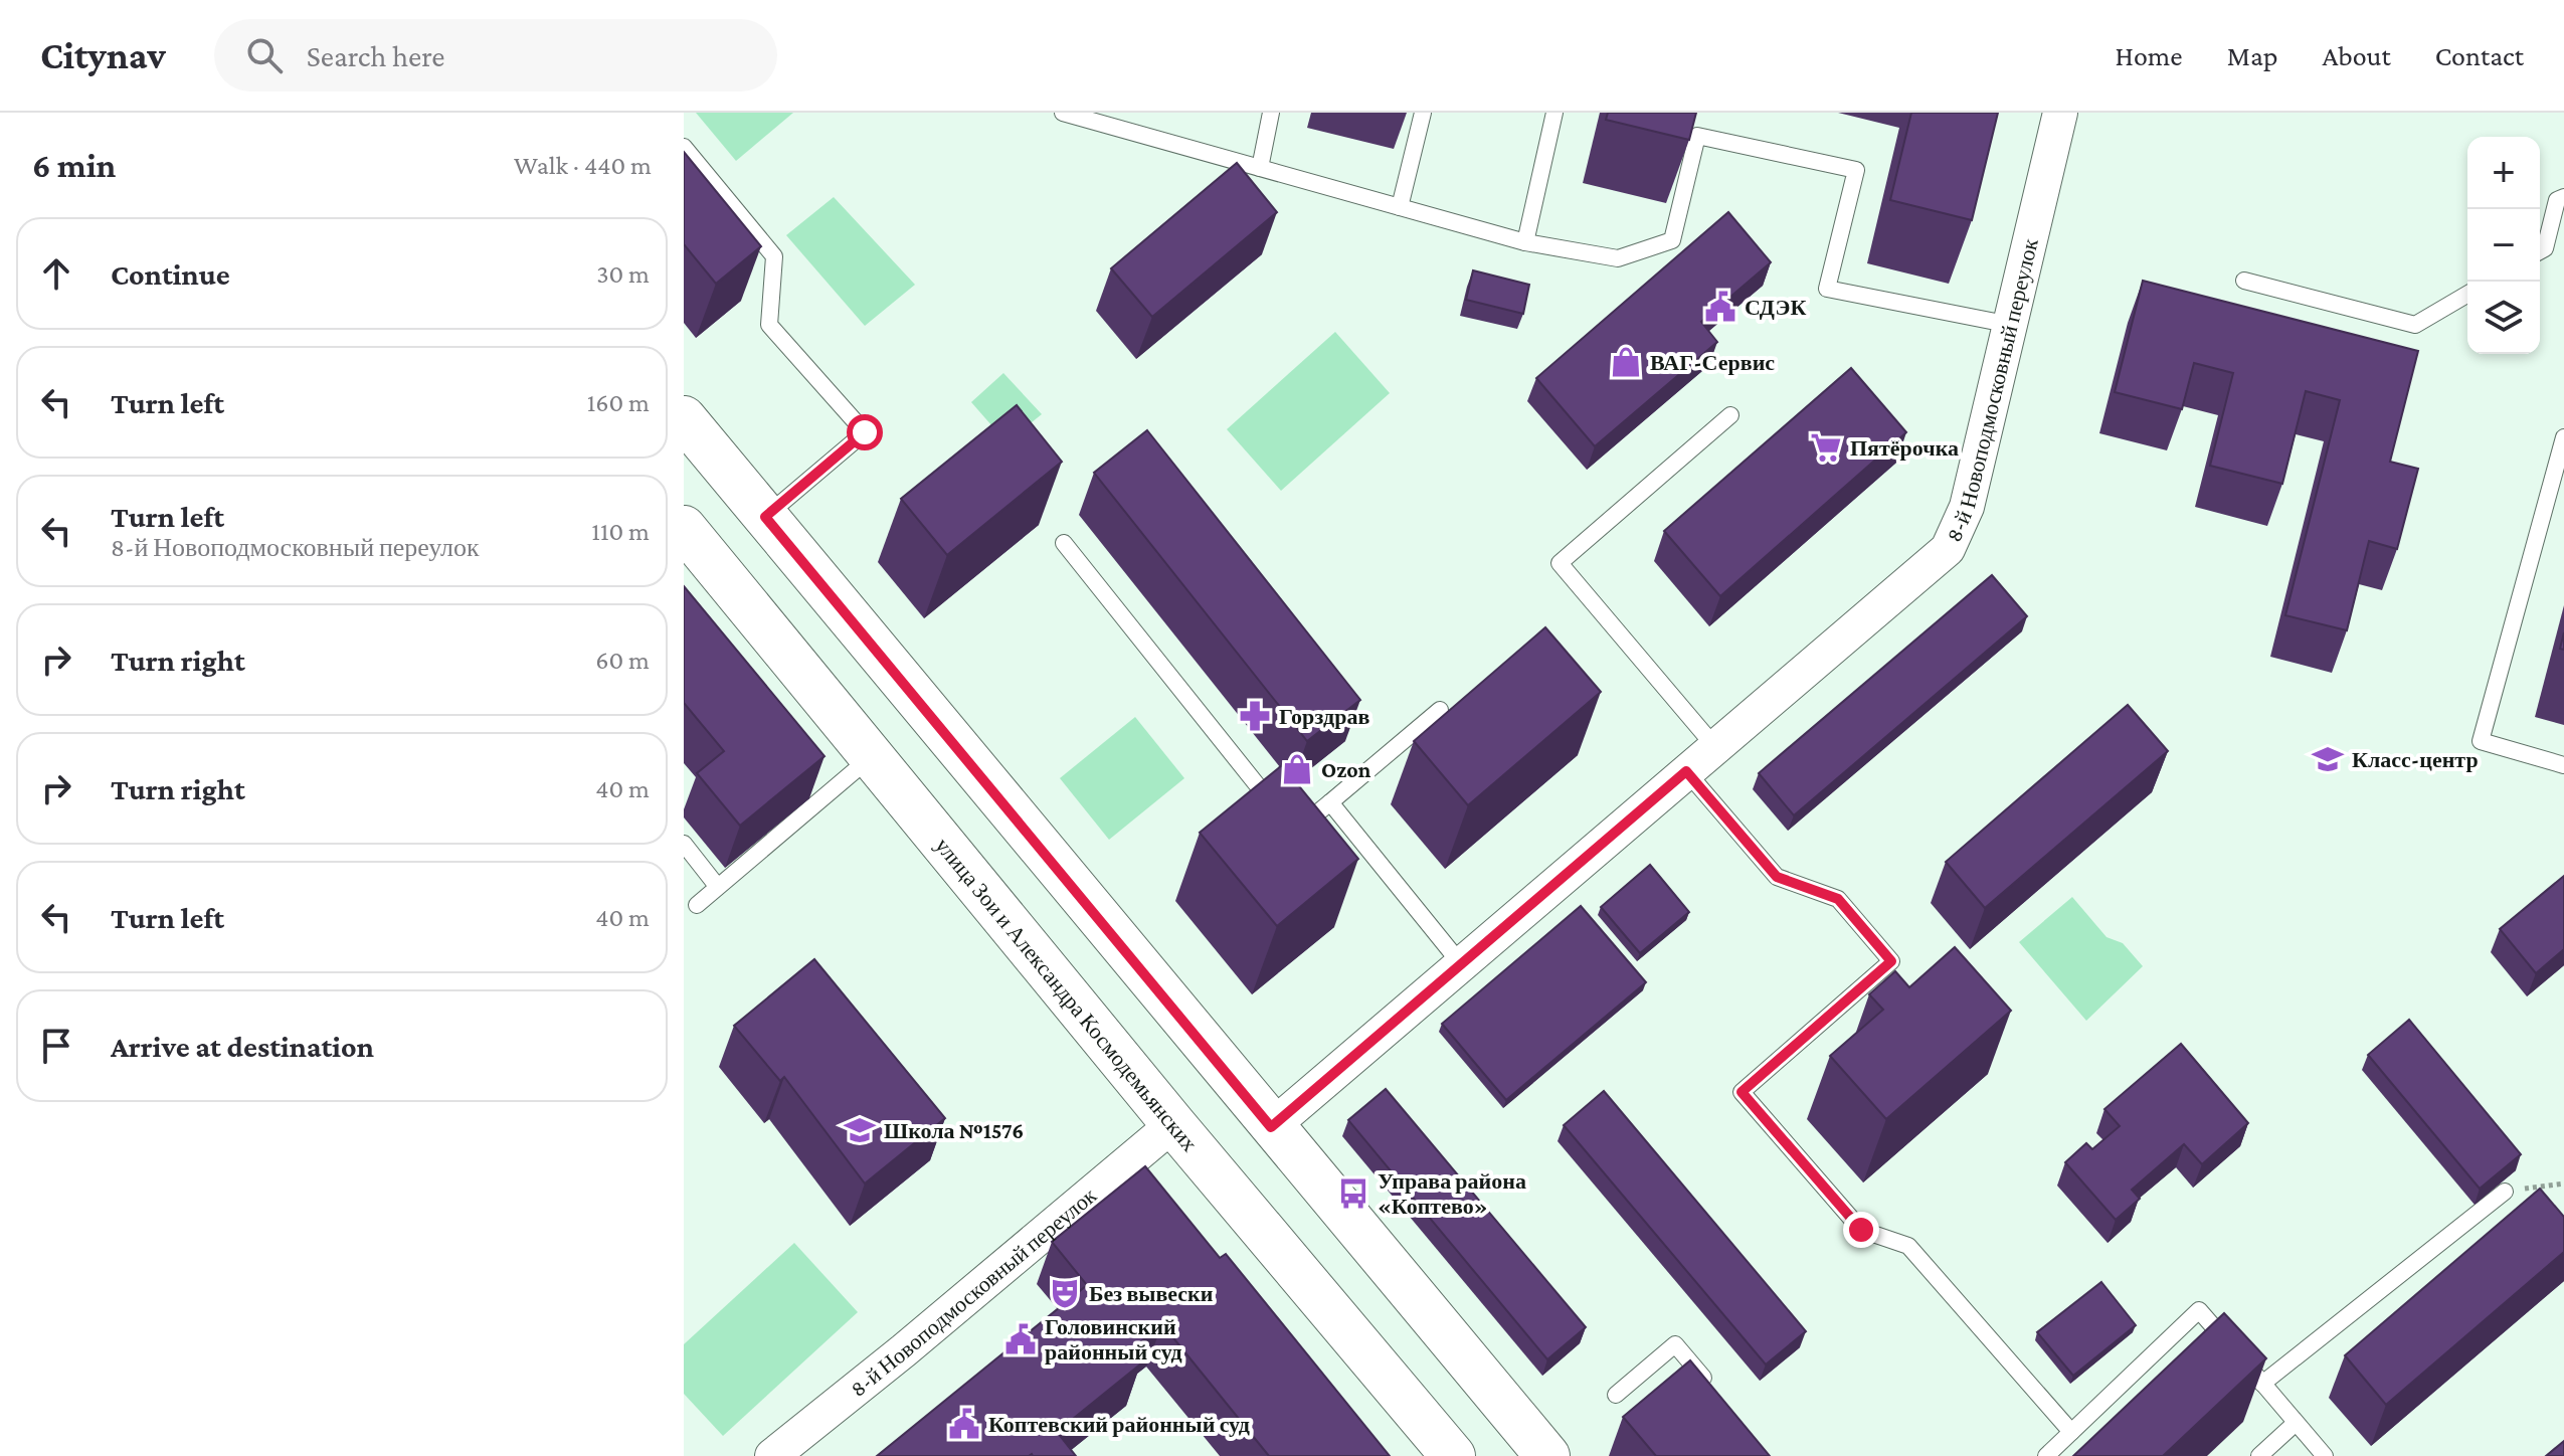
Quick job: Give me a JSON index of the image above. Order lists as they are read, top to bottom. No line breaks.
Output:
{"streets":{"main road":["улица Зои и Александра Космодемьянских"],"street":["8-й Новоподмосковный переулок"]},"crossings":[["8-й Новоподмосковный переулок","улица Зои и Александра Космодемьянских"]],"places":{"public building":["СДЭК","Головинский районный суд","Коптевский районный суд"],"shop":["ВАГ-Сервис","Ozon"],"supermarket":["Пятёрочка"],"pharmacy":["Горздрав"],"school or university":["Класс-центр","Школа №1576"],"bus stop":["Управа района «Коптево»"],"theatre":["Без вывески"]},"page":{"header":"Citynav","search":"Search here","nav":["Home","Map","About","Contact"],"heading":["6 min","Walk · 440 m"],"map_buttons":["+","−"],"list":[["Continue","30 m"],["Turn left","160 m"],["Turn left","8-й Новоподмосковный переулок","110 m"],["Turn right","60 m"],["Turn right","40 m"],["Turn left","40 m"],"Arrive at destination"]}}
